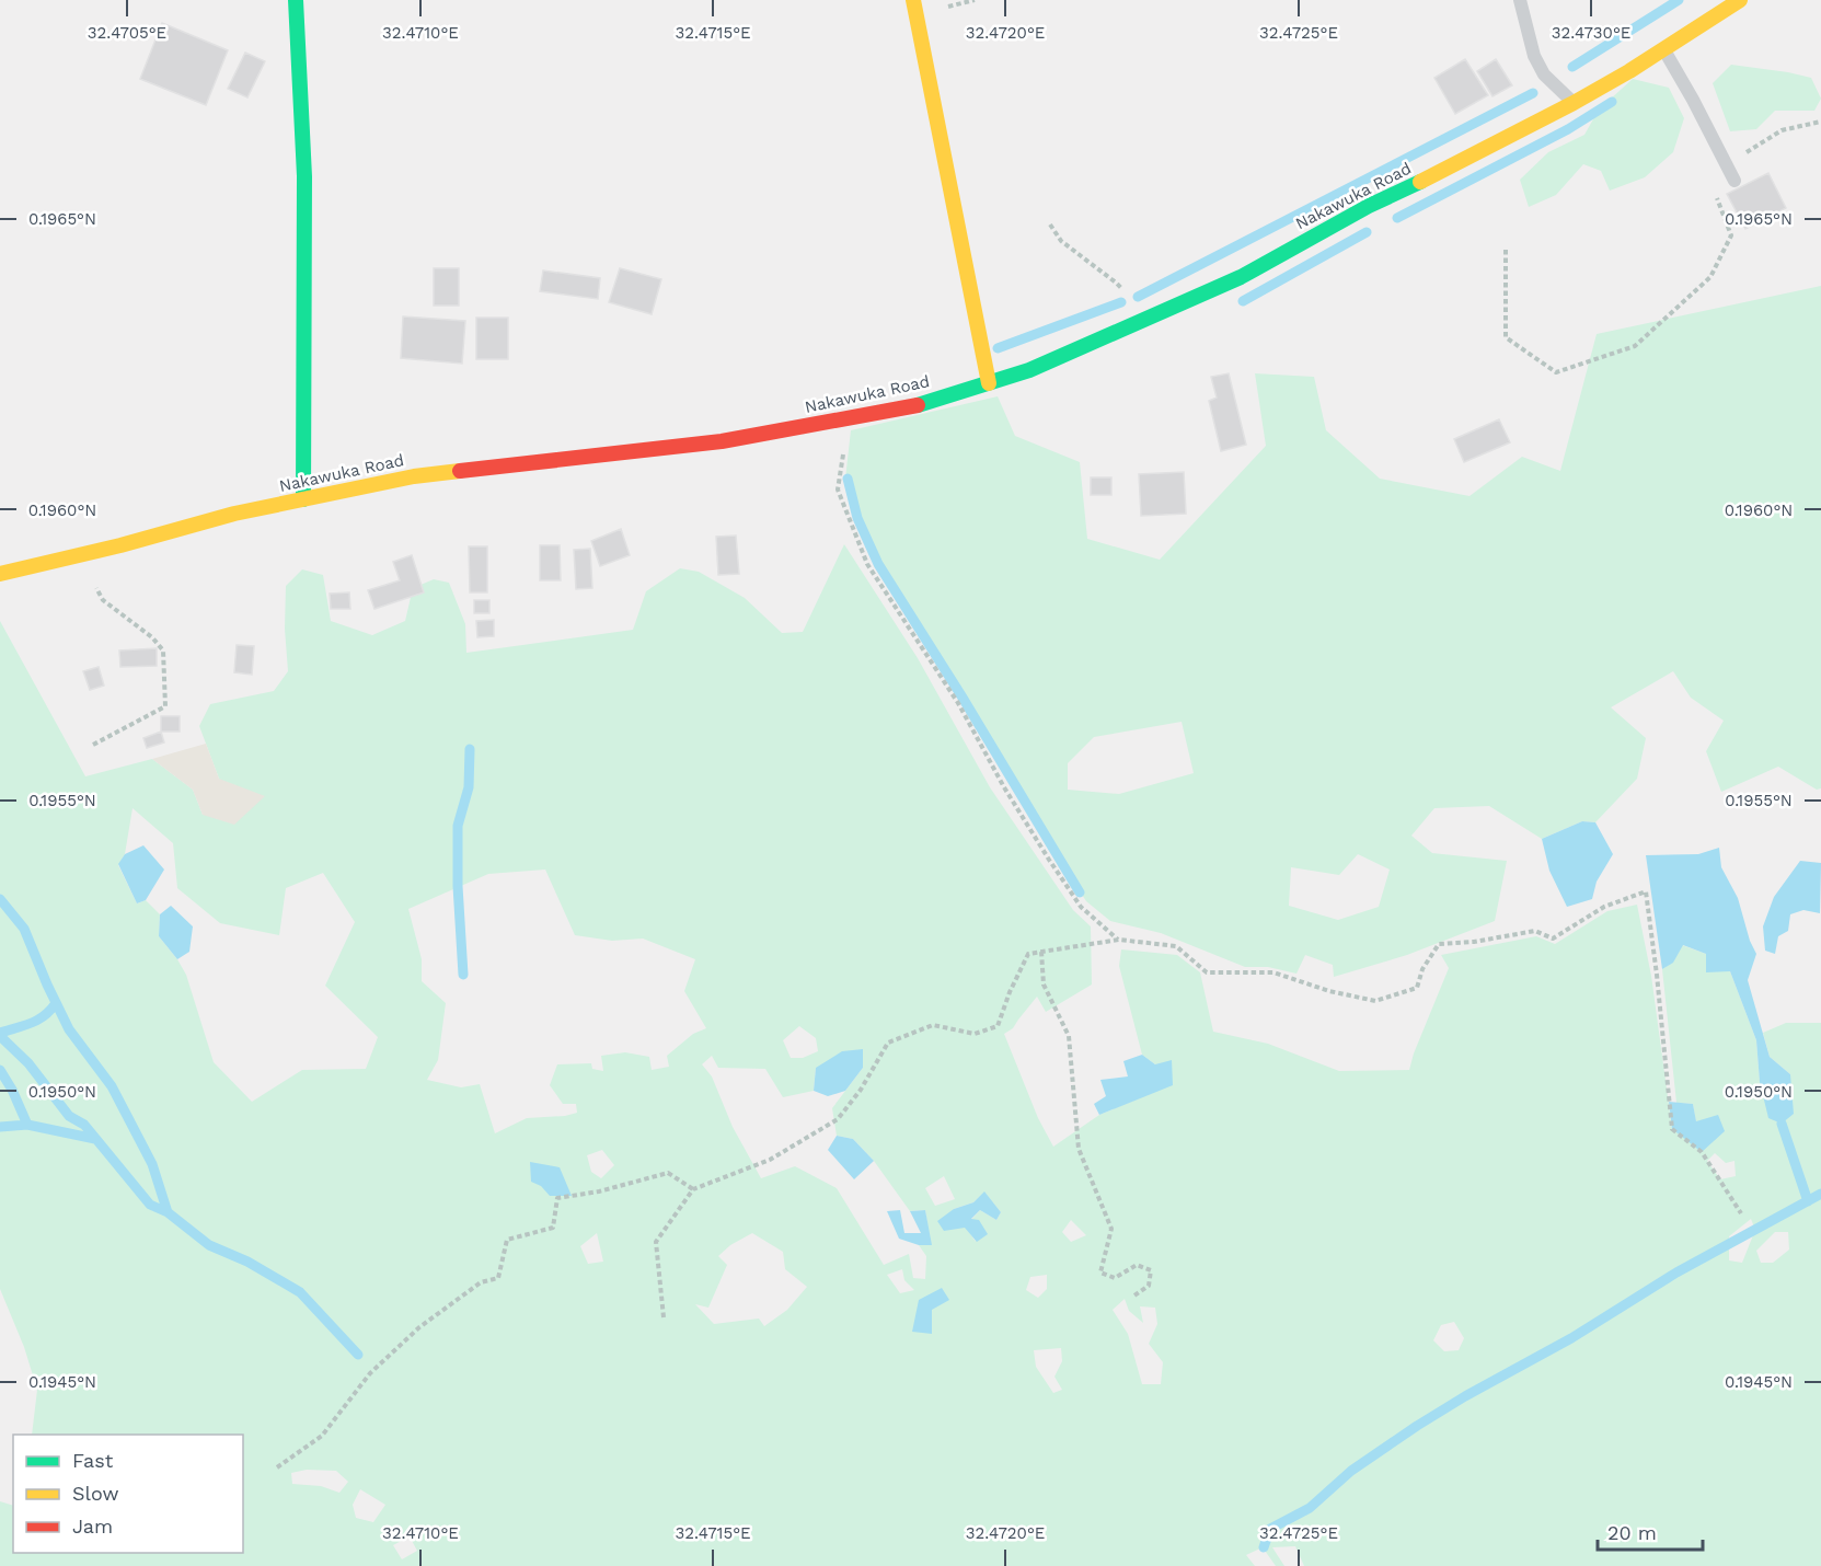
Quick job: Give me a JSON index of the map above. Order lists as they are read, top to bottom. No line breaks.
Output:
{"streets":{"main road":["Nakawuka Road"]},"legend":["Fast","Slow","Jam"],"scale_bar":"20 m","coordinates":["32.4705°E","32.4710°E","32.4715°E","32.4720°E","32.4725°E","32.4730°E","0.1965°N","0.1960°N","0.1955°N","0.1950°N","0.1945°N"]}
